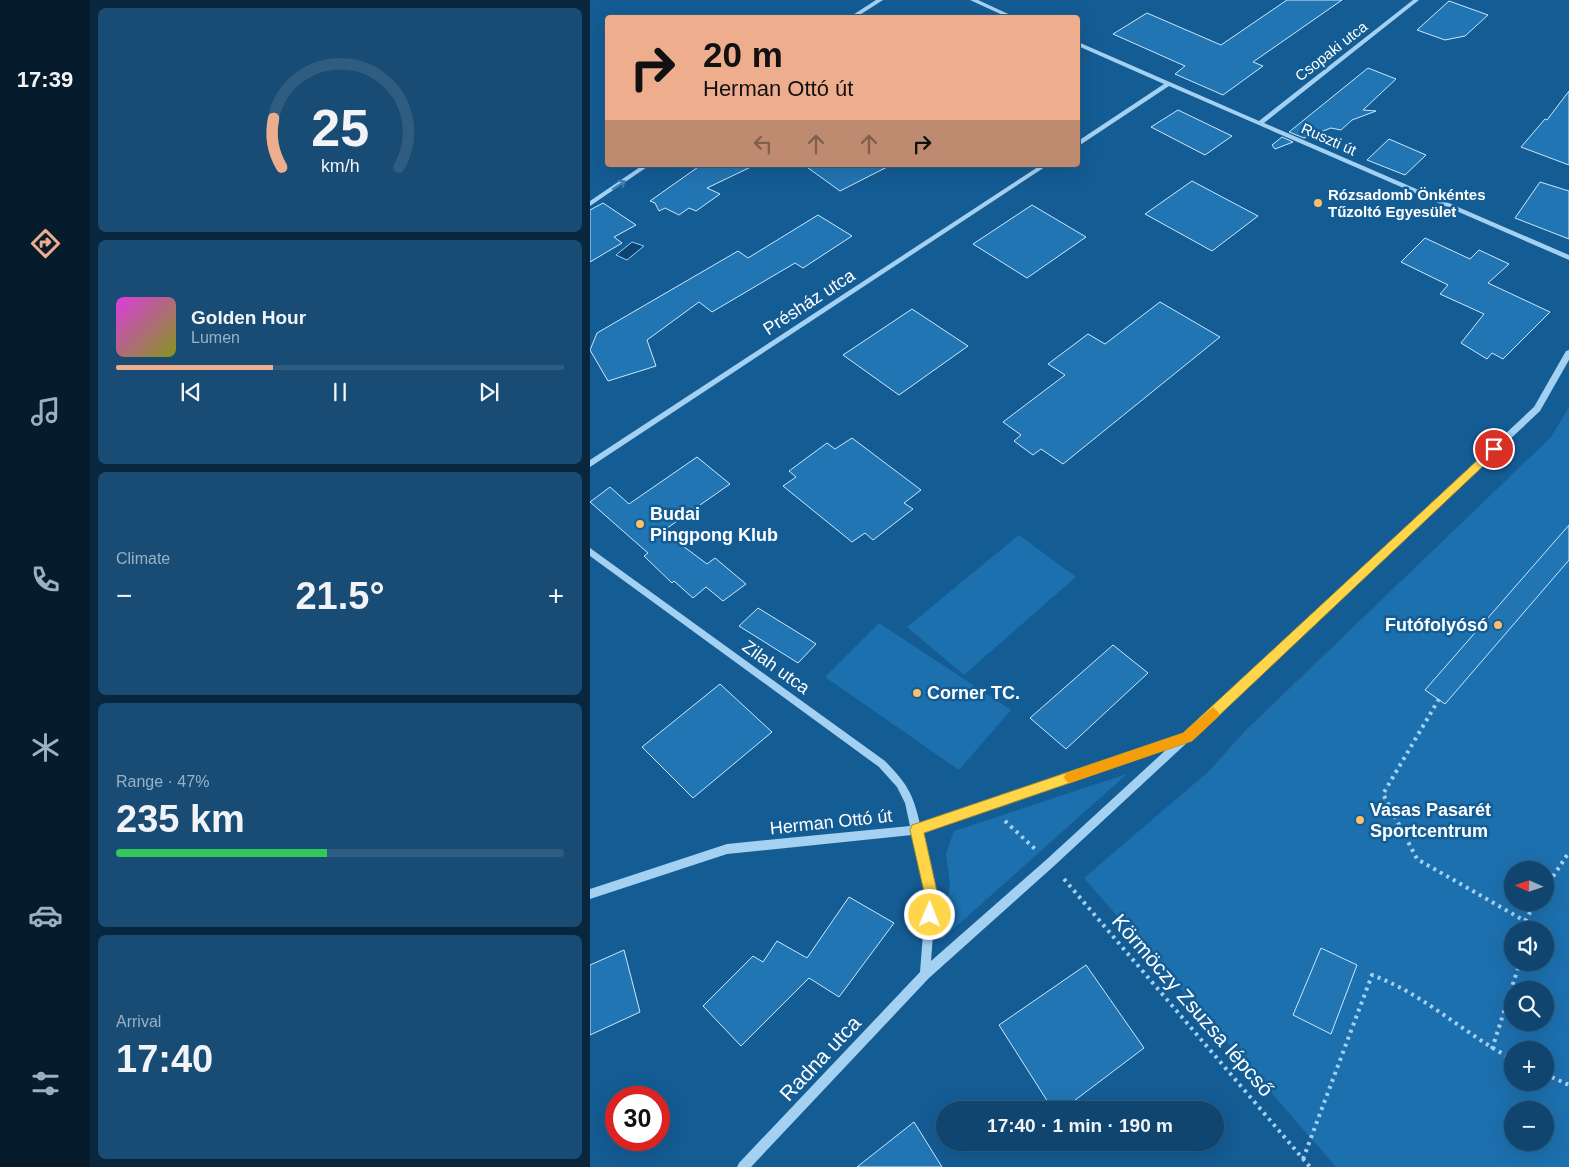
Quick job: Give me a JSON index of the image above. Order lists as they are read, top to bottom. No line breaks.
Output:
{"streets":{"street":["Csopaki utca","Ruszti út","Présház utca","Zilah utca","Herman Ottó út","Radna utca"],"path":["Körmöczy Zsuzsa lépcső"]},"crossings":[["Csopaki utca","Ruszti út"],["Zilah utca","Herman Ottó út"],["Herman Ottó út","Körmöczy Zsuzsa lépcső"],["Herman Ottó út","Radna utca"],["Körmöczy Zsuzsa lépcső","Radna utca"]],"places":["Rózsadomb Önkéntes Tűzoltó Egyesület","Budai Pingpong Klub","Futófolyósó","Corner TC.","Vasas Pasarét Sportcentrum"],"north":"left","page":{"tabs":"17:39","turn":["20 m","Herman Ottó út"],"song":["Golden Hour","Lumen"],"tile":["Climate",["Range · 47%","235 km"],["Arrival","17:40"]],"heat":["−","21.5°","+"],"map_buttons":["+","−"],"limit":"30","trip":"17:40 · 1 min · 190 m","gauge":["25","km/h"]}}
